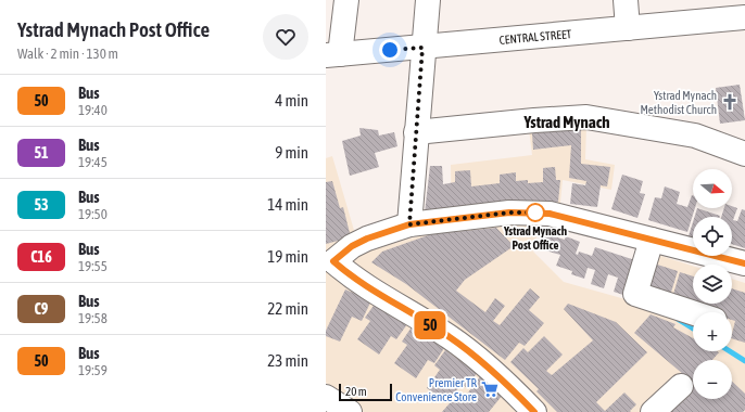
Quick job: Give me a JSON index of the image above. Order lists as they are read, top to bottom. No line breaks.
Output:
{"streets":{"street":["CENTRAL STREET"]},"districts":["Ystrad Mynach"],"places":{"church":["Ystrad Mynach Methodist Church"],"other":["Ystrad Mynach Post Office"],"supermarket":["Premier TR Convenience Store"]},"lines":["bus line 50"],"scale_bar":"20 m","north":"right","page":{"heading":["Ystrad Mynach Post Office","Walk · 2 min · 130 m"],"on_map":"50","list":[{"mark":"50","name":"Bus","note":"19:40","value":"4 min"},{"mark":"51","name":"Bus","note":"19:45","value":"9 min"},{"mark":"53","name":"Bus","note":"19:50","value":"14 min"},{"mark":"C16","name":"Bus","note":"19:55","value":"19 min"},{"mark":"C9","name":"Bus","note":"19:58","value":"22 min"},{"mark":"50","name":"Bus","note":"19:59","value":"23 min"}],"map_buttons":["+","−"],"scale":"20 m"}}
